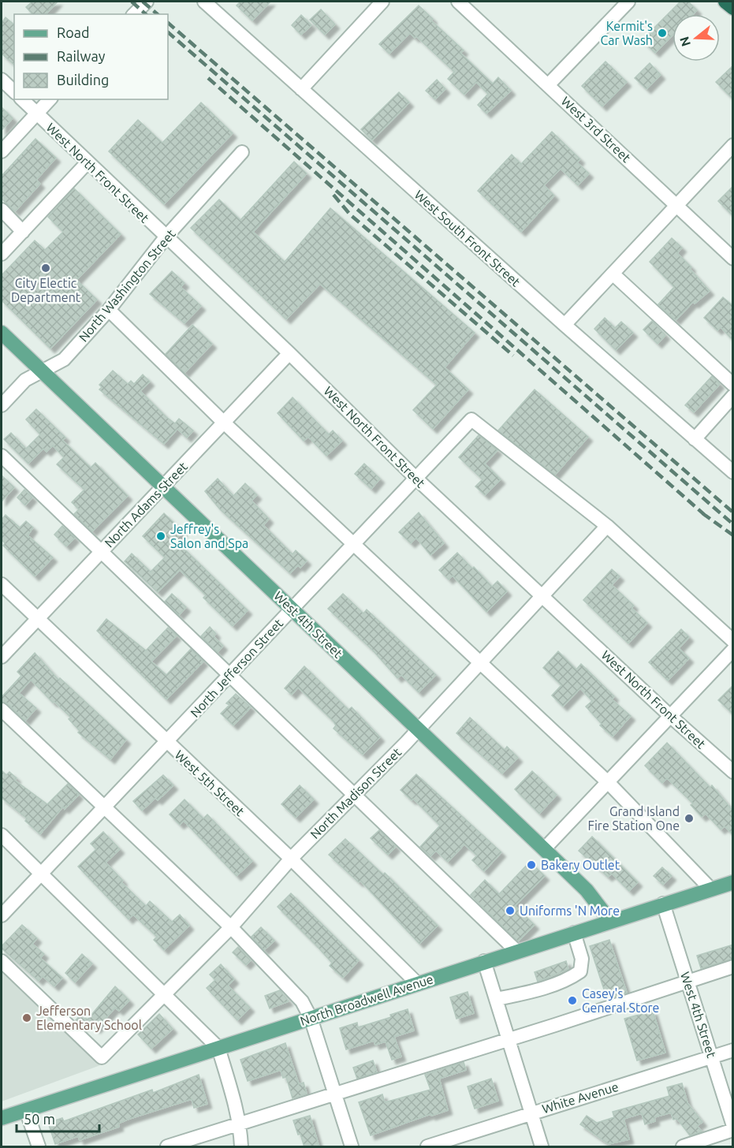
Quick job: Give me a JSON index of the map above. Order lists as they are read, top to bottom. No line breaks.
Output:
{"streets":{"main road":["West 4th Street","North Broadwell Avenue"],"street":["West 3rd Street","West North Front Street","West South Front Street","North Washington Street","North Adams Street","North Jefferson Street","West 5th Street","North Madison Street","White Avenue"]},"crossings":[["West North Front Street","North Washington Street"],["West North Front Street","North Adams Street"],["West North Front Street","North Jefferson Street"],["West North Front Street","North Madison Street"],["North Washington Street","West 4th Street"],["North Adams Street","West 4th Street"],["North Adams Street","West 5th Street"],["West 4th Street","North Jefferson Street"],["West 4th Street","North Madison Street"],["West 4th Street","North Broadwell Avenue"],["West 4th Street","White Avenue"],["North Jefferson Street","West 5th Street"],["North Jefferson Street","North Madison Street"],["West 5th Street","North Madison Street"],["West 5th Street","North Broadwell Avenue"]],"places":["Kermit's Car Wash","City Electic Department","Jeffrey's Salon and Spa","Grand Island Fire Station One","Bakery Outlet","Uniforms 'N More","Casey's General Store","Jefferson Elementary School"],"legend":["Road","Railway","Building"],"scale_bar":"50 m","north":"left"}
